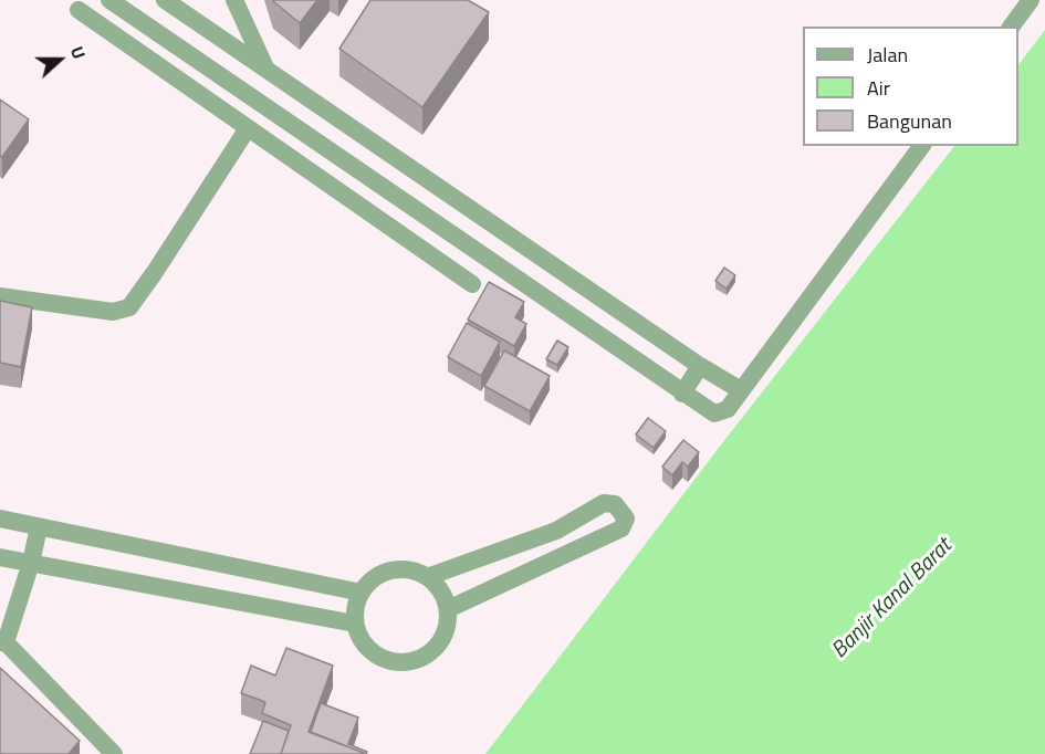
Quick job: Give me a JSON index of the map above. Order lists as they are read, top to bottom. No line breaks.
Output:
{"water":["Banjir Kanal Barat"],"legend":["Jalan","Air","Bangunan"],"north":"right"}
